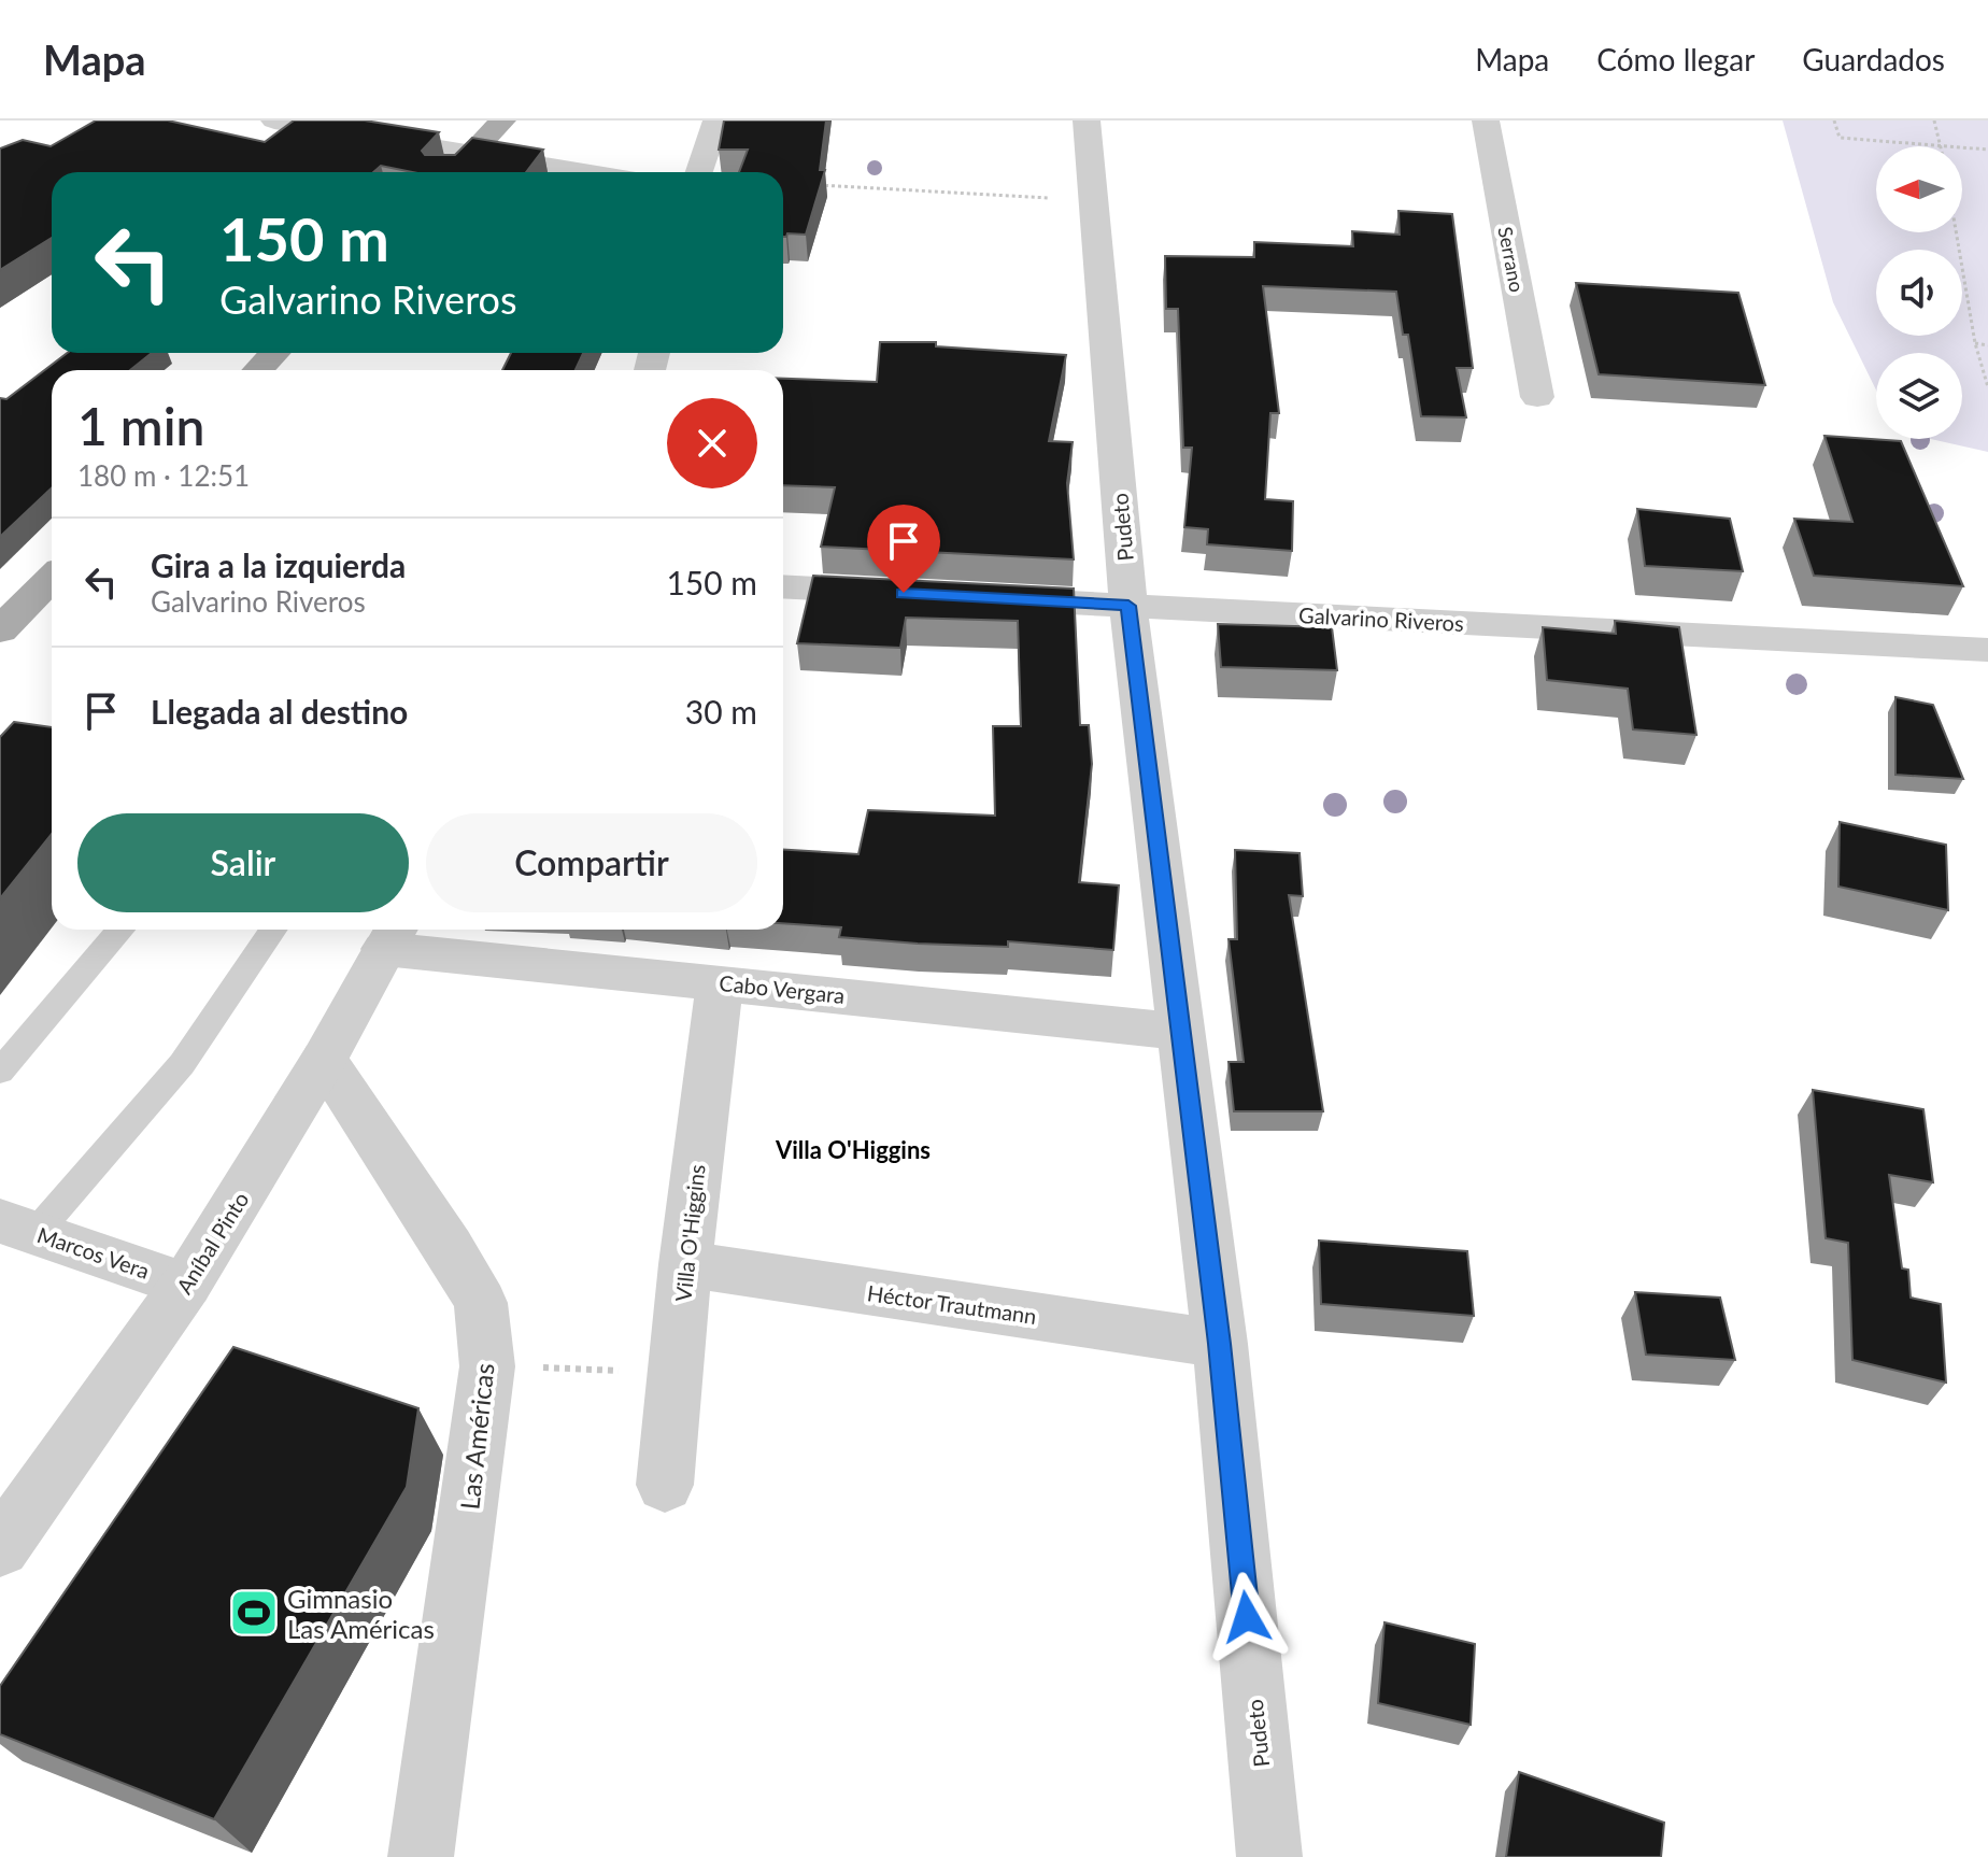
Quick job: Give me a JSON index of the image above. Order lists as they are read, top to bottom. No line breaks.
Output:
{"streets":{"street":["Serrano","Pudeto","Galvarino Riveros","Cabo Vergara","Villa O'Higgins","Aníbal Pinto","Marcos Vera","Héctor Trautmann","Las Américas"]},"crossings":[["Pudeto","Galvarino Riveros"],["Pudeto","Cabo Vergara"],["Pudeto","Héctor Trautmann"],["Cabo Vergara","Villa O'Higgins"],["Cabo Vergara","Aníbal Pinto"],["Villa O'Higgins","Héctor Trautmann"],["Aníbal Pinto","Marcos Vera"],["Aníbal Pinto","Las Américas"]],"districts":["Villa O'Higgins"],"places":{"sports":["Gimnasio Las Américas"]},"north":"left","page":{"header":"Mapa","nav":["Mapa","Cómo llegar","Guardados"],"turn":["150 m","Galvarino Riveros"],"heading":["1 min","180 m · 12:51"],"list":[{"name":"Gira a la izquierda","note":"Galvarino Riveros","value":"150 m"},{"name":"Llegada al destino","value":"30 m"}],"buttons":["Salir","Compartir"]}}
